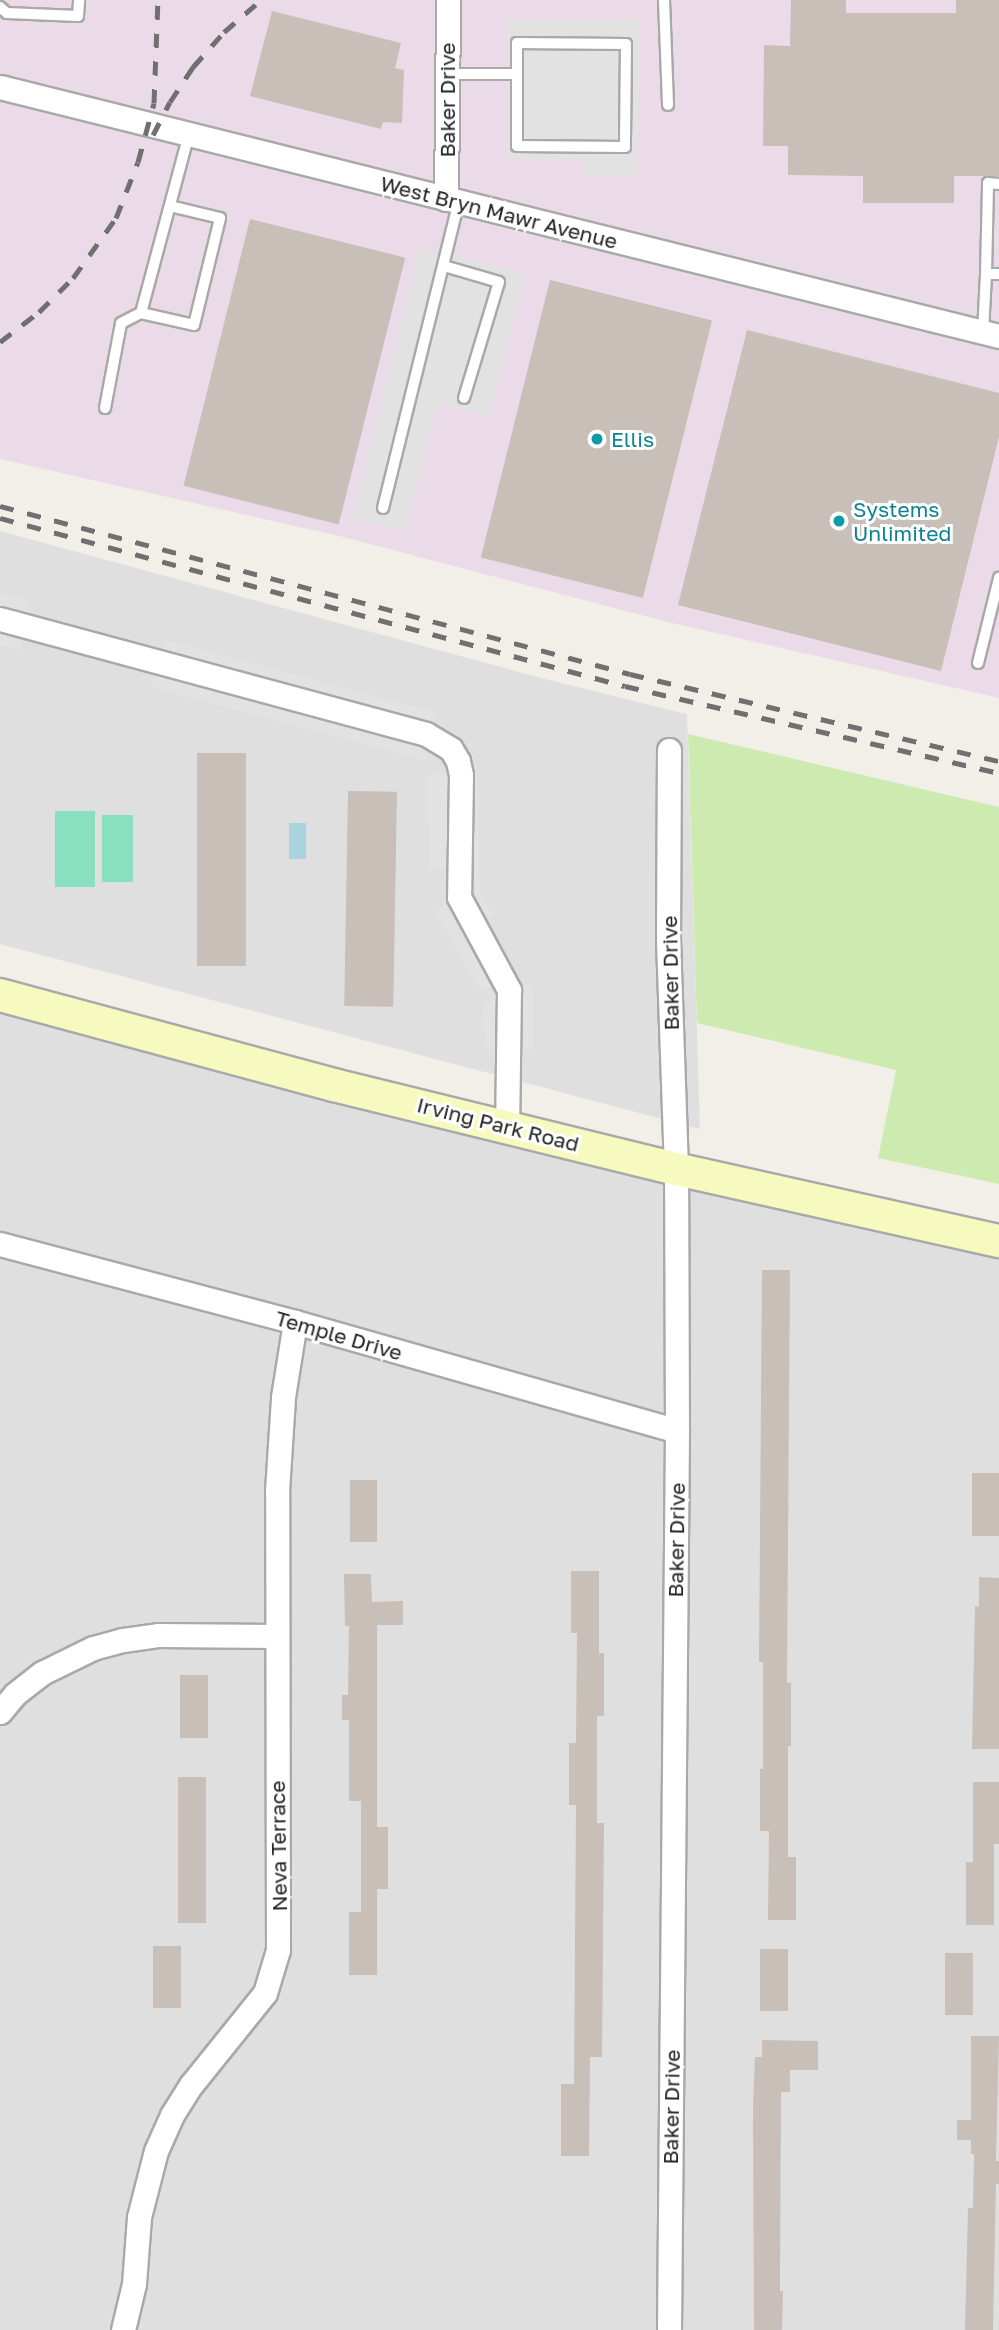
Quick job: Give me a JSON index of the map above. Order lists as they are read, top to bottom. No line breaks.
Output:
{"streets":{"main road":["Irving Park Road"],"street":["Baker Drive","West Bryn Mawr Avenue","Temple Drive","Neva Terrace"]},"crossings":[["Baker Drive","West Bryn Mawr Avenue"],["Baker Drive","Irving Park Road"],["Baker Drive","Temple Drive"],["Temple Drive","Neva Terrace"]],"places":["Ellis","Systems Unlimited"]}
